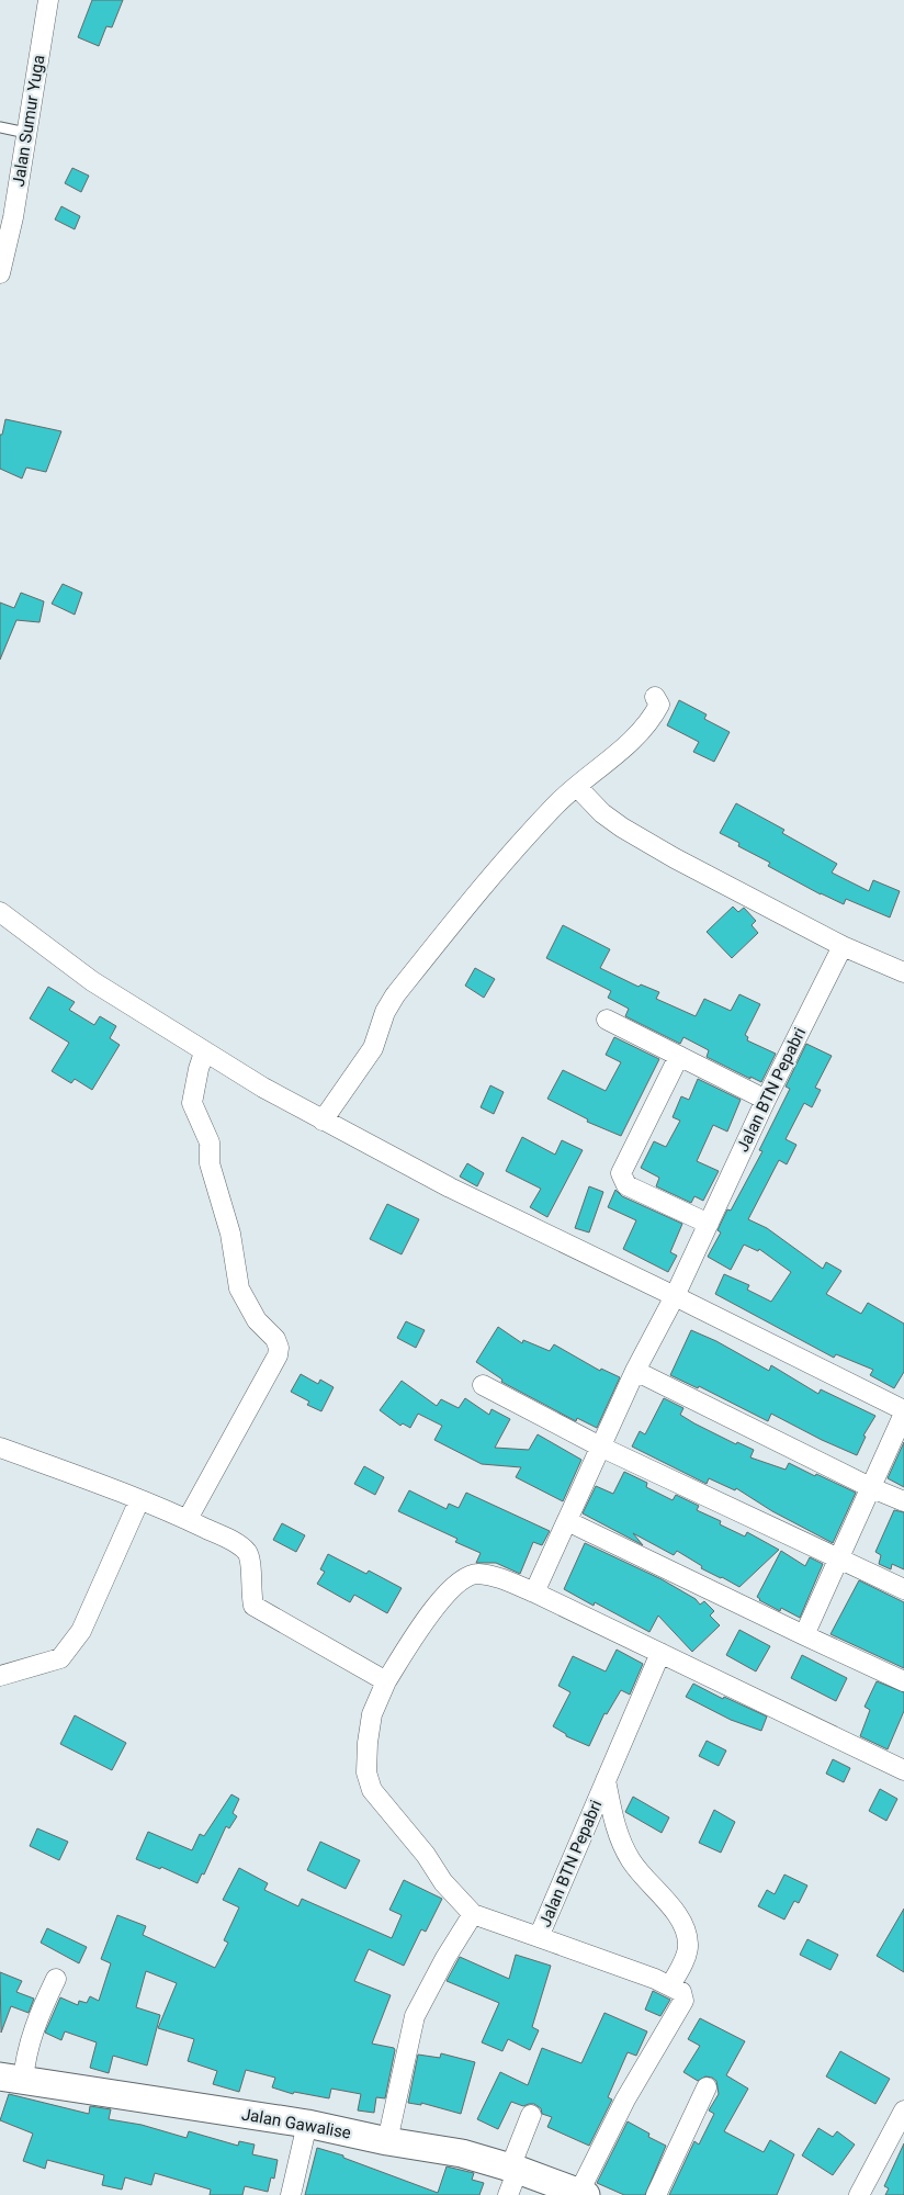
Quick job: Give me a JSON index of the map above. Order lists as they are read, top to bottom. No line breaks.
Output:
{"streets":{"street":["Jalan Sumur Yuga","Jalan BTN Pepabri","Jalan Gawalise"]}}
